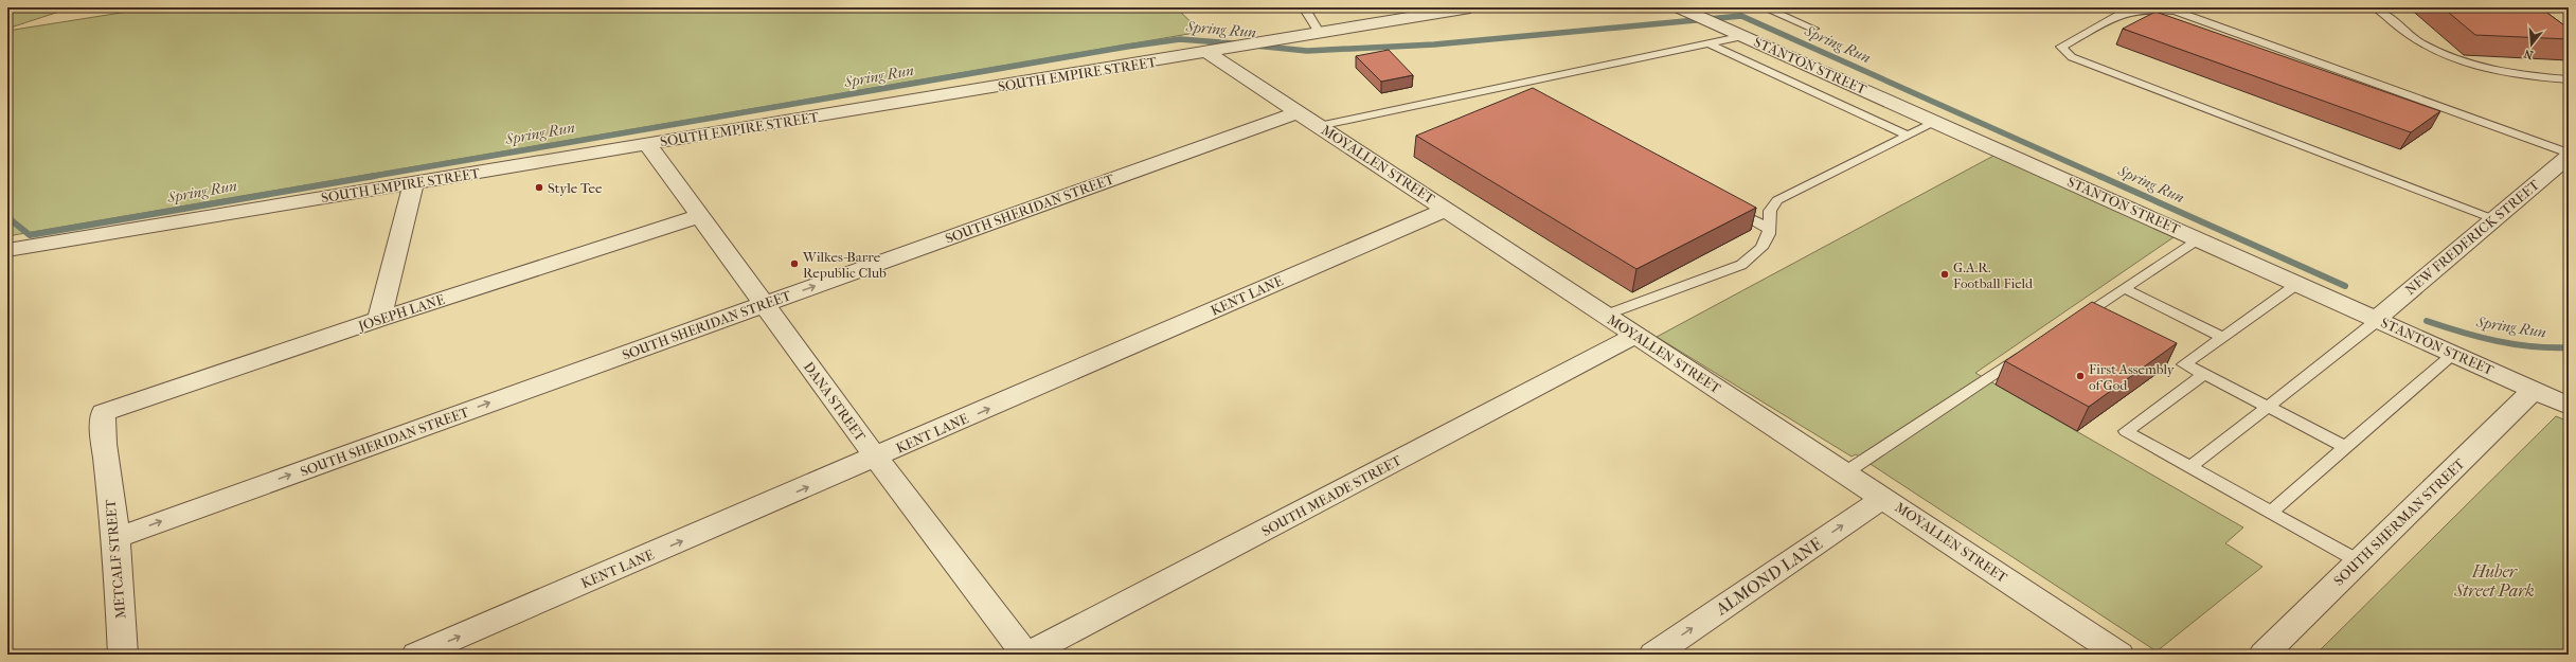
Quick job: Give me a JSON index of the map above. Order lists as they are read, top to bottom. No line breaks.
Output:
{"streets":{"street":["STANTON STREET","SOUTH EMPIRE STREET","MOYALLEN STREET","SOUTH SHERIDAN STREET","NEW FREDERICK STREET","KENT LANE","JOSEPH LANE","DANA STREET","SOUTH MEADE STREET","SOUTH SHERMAN STREET","METCALF STREET","ALMOND LANE"]},"crossings":[["STANTON STREET","NEW FREDERICK STREET"],["STANTON STREET","SOUTH SHERMAN STREET"],["SOUTH EMPIRE STREET","MOYALLEN STREET"],["SOUTH EMPIRE STREET","DANA STREET"],["MOYALLEN STREET","SOUTH SHERIDAN STREET"],["MOYALLEN STREET","KENT LANE"],["MOYALLEN STREET","SOUTH MEADE STREET"],["MOYALLEN STREET","ALMOND LANE"],["SOUTH SHERIDAN STREET","DANA STREET"],["SOUTH SHERIDAN STREET","METCALF STREET"],["KENT LANE","DANA STREET"],["JOSEPH LANE","DANA STREET"],["JOSEPH LANE","METCALF STREET"],["DANA STREET","SOUTH MEADE STREET"]],"one_way":["SOUTH SHERIDAN STREET","KENT LANE","ALMOND LANE"],"water":["Spring Run"],"parks":["Huber Street Park"],"places":["Style Tee","Wilkes-Barre Republic Club","G.A.R. Football Field","First Assembly of God"],"north":"bottom"}
